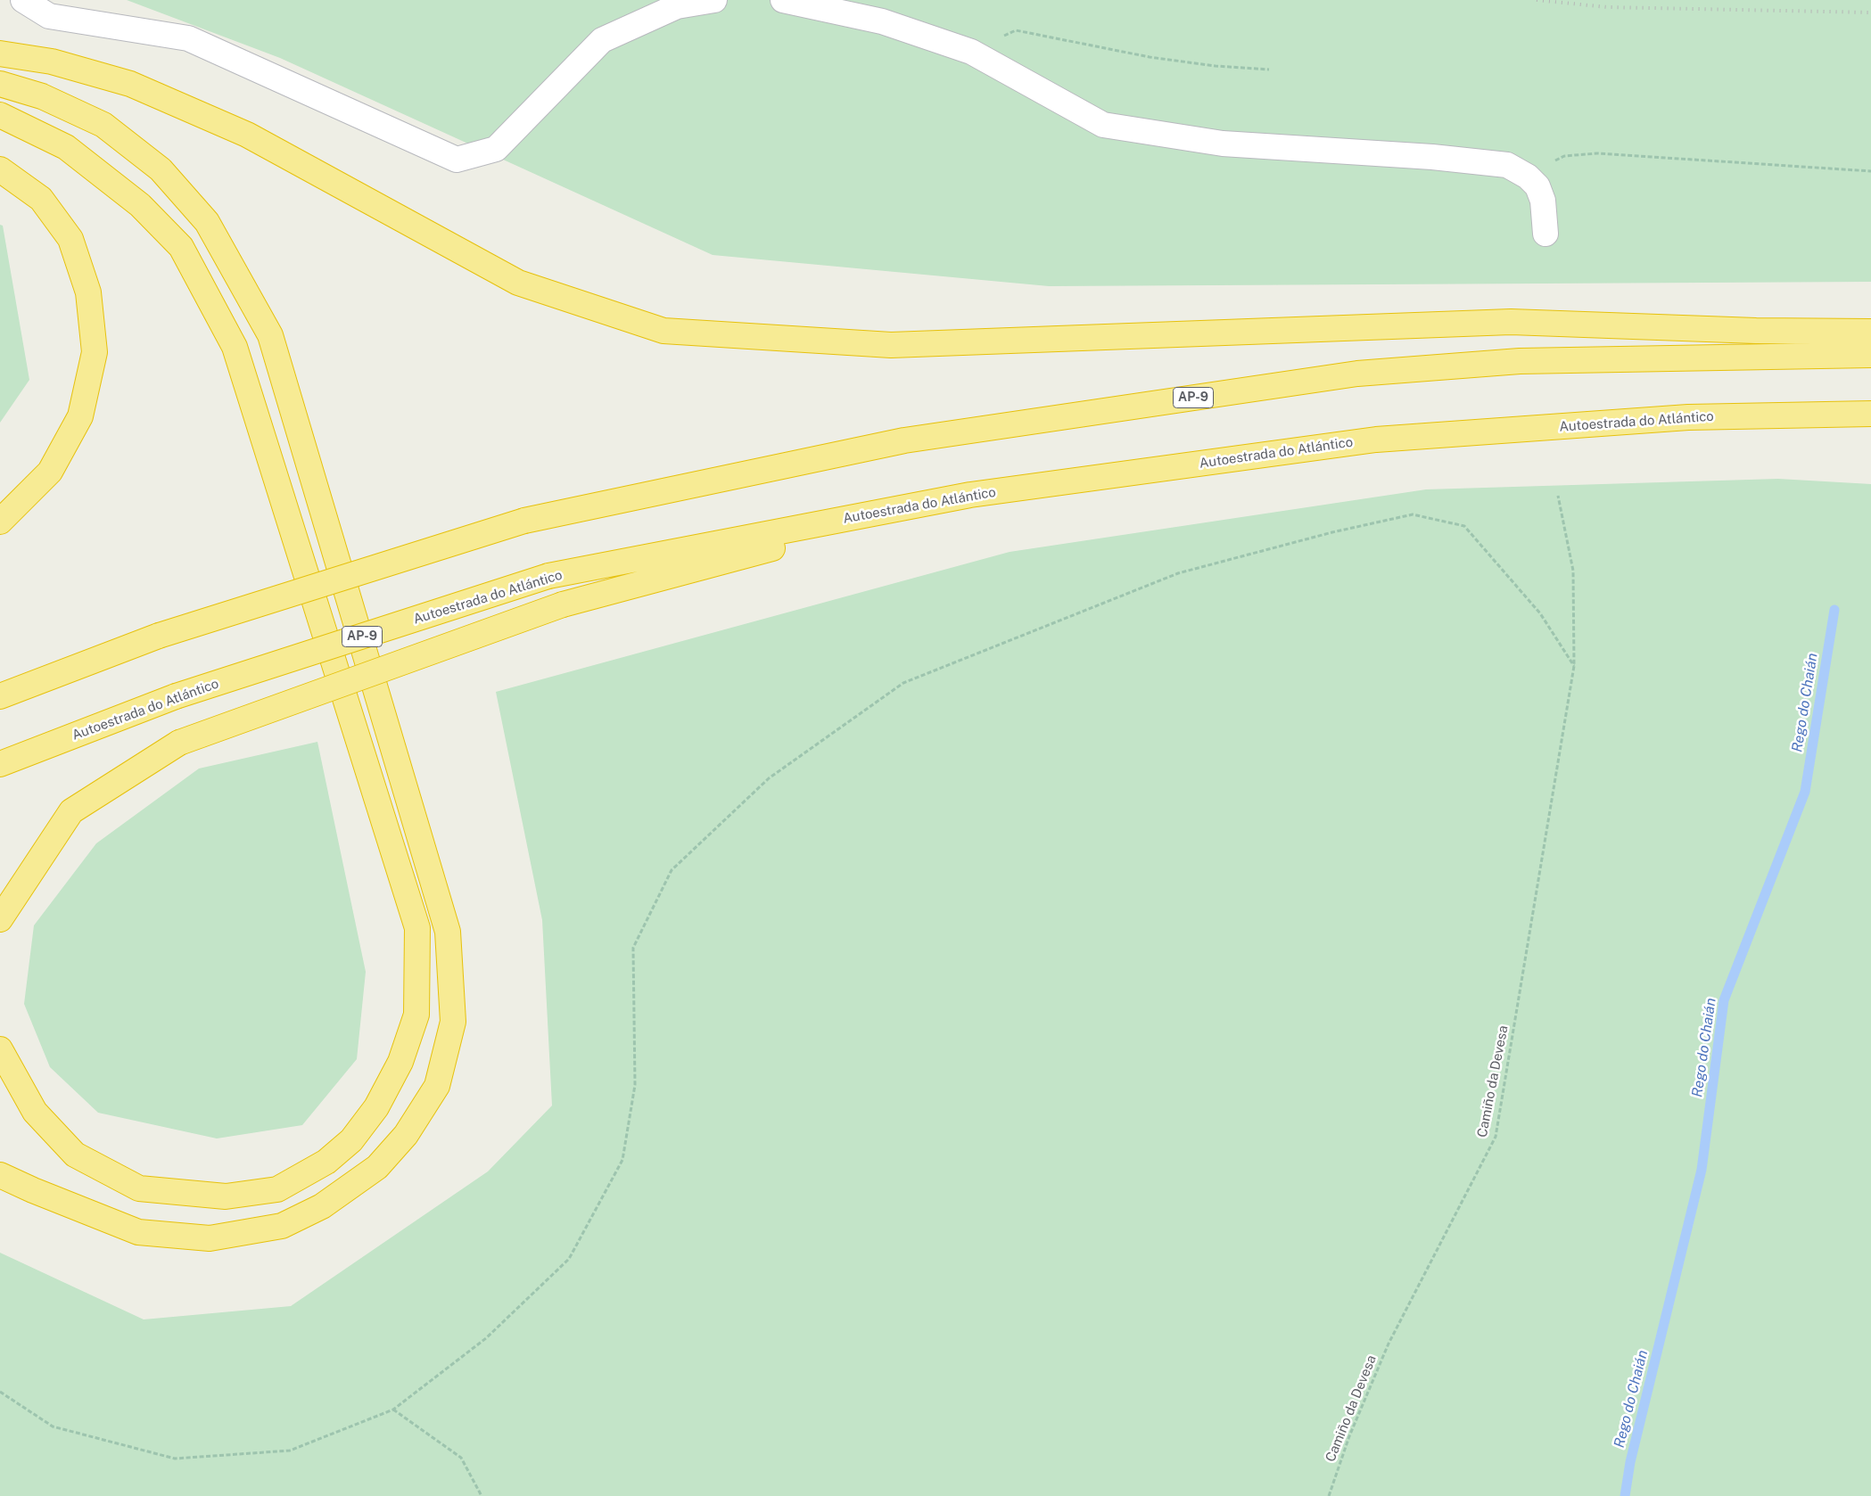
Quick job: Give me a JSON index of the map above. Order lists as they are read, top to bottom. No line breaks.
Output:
{"streets":{"highway":["AP-9","Autoestrada do Atlántico"],"path":["Camiño da Devesa"]},"water":["Rego do Chaián"]}
